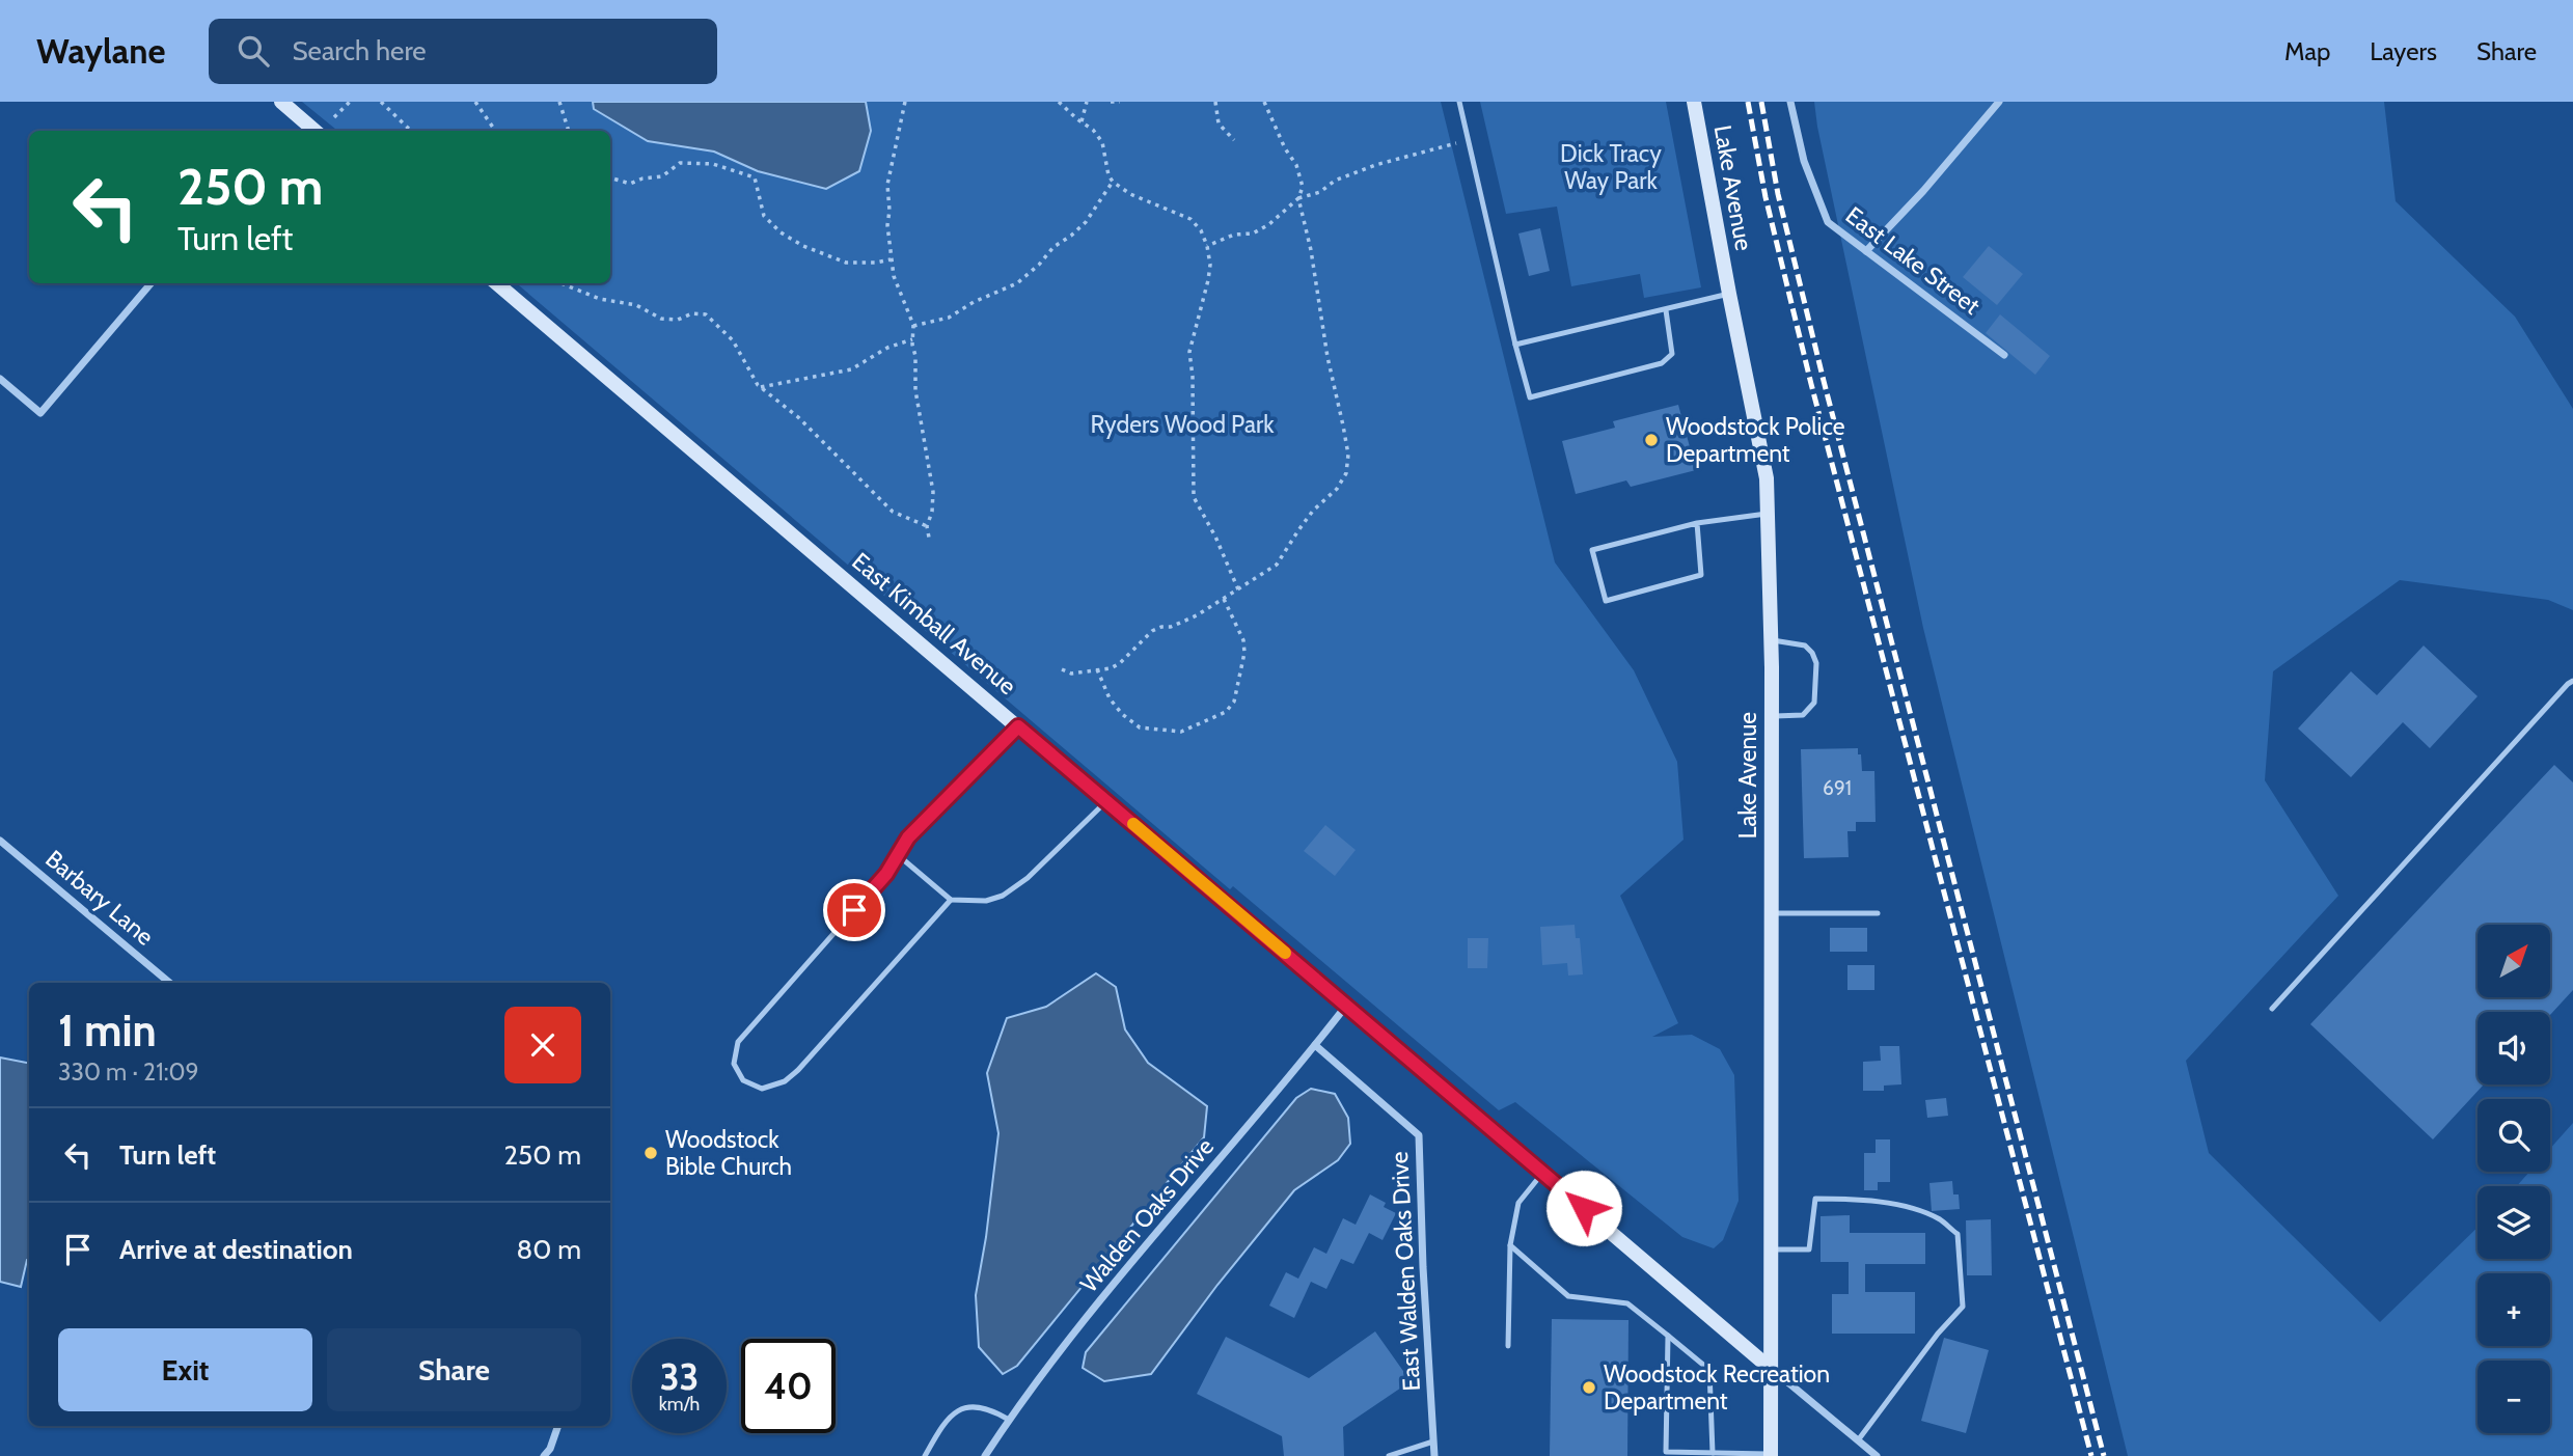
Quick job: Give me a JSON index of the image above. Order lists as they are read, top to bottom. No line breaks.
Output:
{"streets":{"street":["Lake Avenue","East Lake Street","East Kimball Avenue","Barbary Lane","Walden Oaks Drive","East Walden Oaks Drive"]},"crossings":[["Lake Avenue","East Kimball Avenue"],["East Kimball Avenue","Walden Oaks Drive"],["Walden Oaks Drive","East Walden Oaks Drive"]],"parks":["Dick Tracy Way Park","Ryders Wood Park"],"places":["Woodstock Police Department","Woodstock Bible Church","Woodstock Recreation Department"],"house_numbers":["691"],"north":"top right","page":{"header":"Waylane","search":"Search here","nav":["Map","Layers","Share"],"turn":["250 m","Turn left"],"map_buttons":["+","−"],"heading":["1 min","330 m · 21:09"],"list":[{"name":"Turn left","value":"250 m"},{"name":"Arrive at destination","value":"80 m"}],"buttons":["Exit","Share"],"speed":"33 km/h","limit":"40"}}
